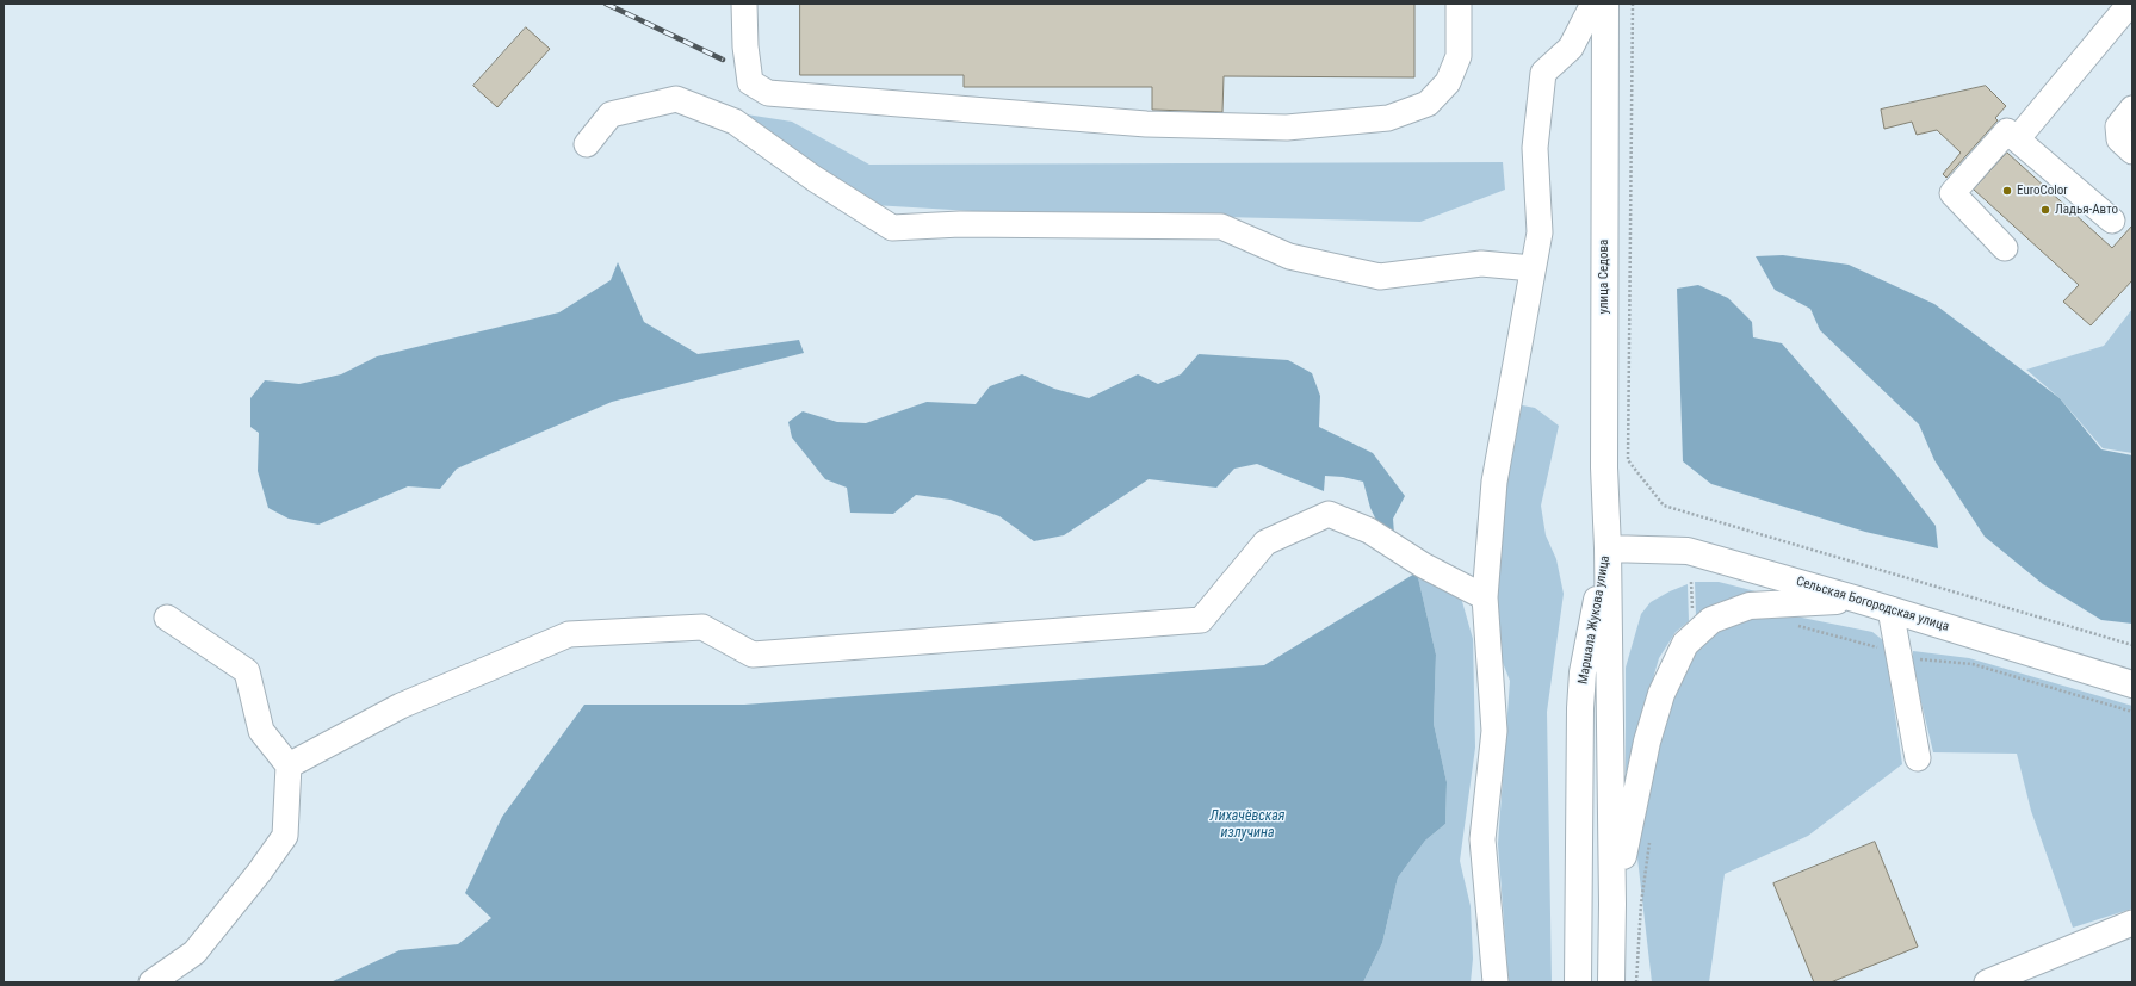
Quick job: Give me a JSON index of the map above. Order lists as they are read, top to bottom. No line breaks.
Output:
{"streets":{"main road":["улица Седова","Сельская Богородская улица","Маршала Жукова улица"]},"crossings":[["улица Седова","Сельская Богородская улица"],["улица Седова","Маршала Жукова улица"],["Сельская Богородская улица","Маршала Жукова улица"]],"water":["Лихачёвская излучина"],"places":["EuroColor","Ладья-Авто"]}
